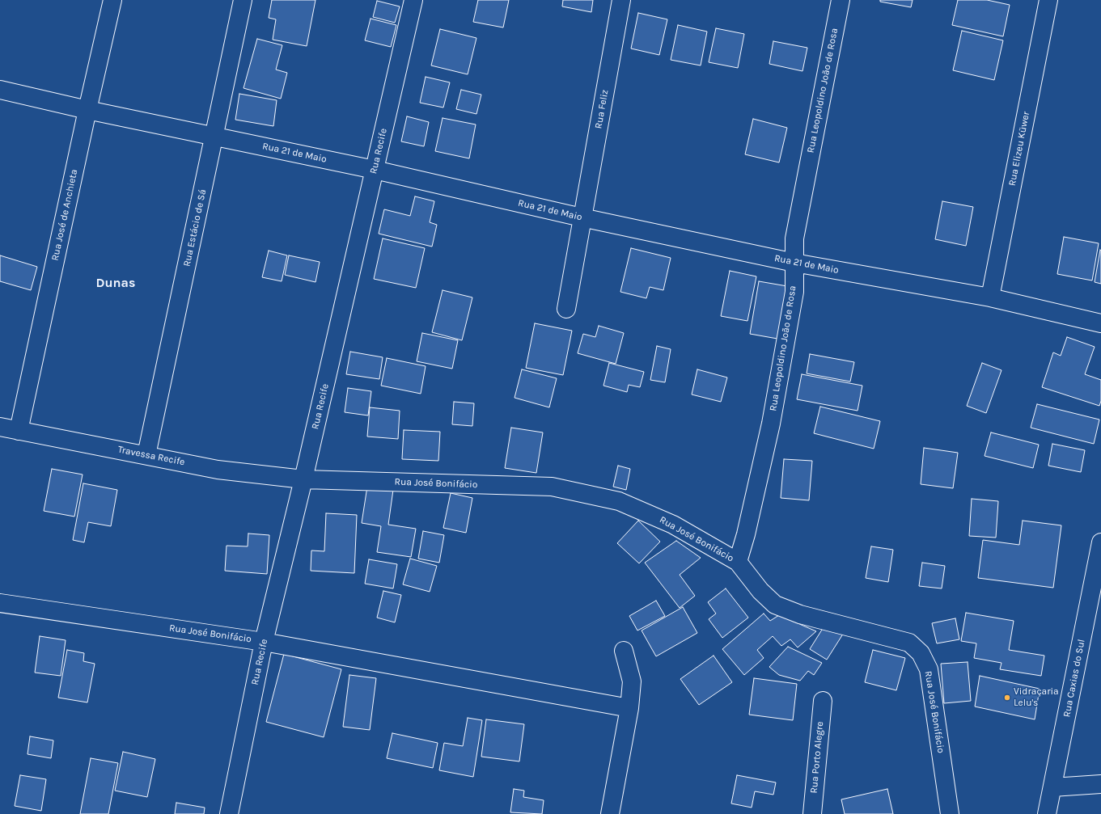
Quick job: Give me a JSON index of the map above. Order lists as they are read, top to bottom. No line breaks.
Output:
{"streets":{"street":["Rua Leopoldino João de Rosa","Rua Feliz","Rua Elizeu Küwer","Rua Recife","Rua 21 de Maio","Rua José de Anchieta","Rua Estácio de Sá","Travessa Recife","Rua José Bonifácio","Rua Caxias do Sul","Rua Porto Alegre"]},"crossings":[["Rua Leopoldino João de Rosa","Rua 21 de Maio"],["Rua Leopoldino João de Rosa","Rua José Bonifácio"],["Rua Feliz","Rua 21 de Maio"],["Rua Elizeu Küwer","Rua 21 de Maio"],["Rua Recife","Rua 21 de Maio"],["Rua Recife","Travessa Recife"],["Rua Recife","Rua José Bonifácio"],["Rua 21 de Maio","Rua José de Anchieta"],["Rua 21 de Maio","Rua Estácio de Sá"],["Rua José de Anchieta","Travessa Recife"],["Rua Estácio de Sá","Travessa Recife"],["Travessa Recife","Rua José Bonifácio"]],"districts":["Dunas"],"places":["Vidraçaria Lelu's"]}
